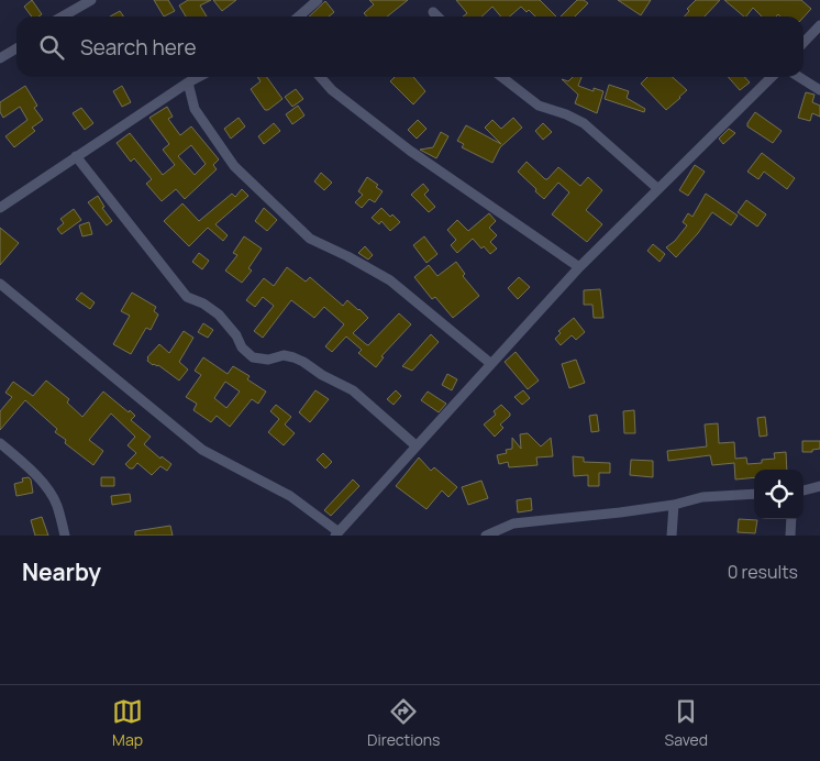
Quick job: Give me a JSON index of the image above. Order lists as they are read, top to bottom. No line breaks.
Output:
{"page":{"search":"Search here","heading":["Nearby","0 results"],"nav":["Map","Directions","Saved"]}}
